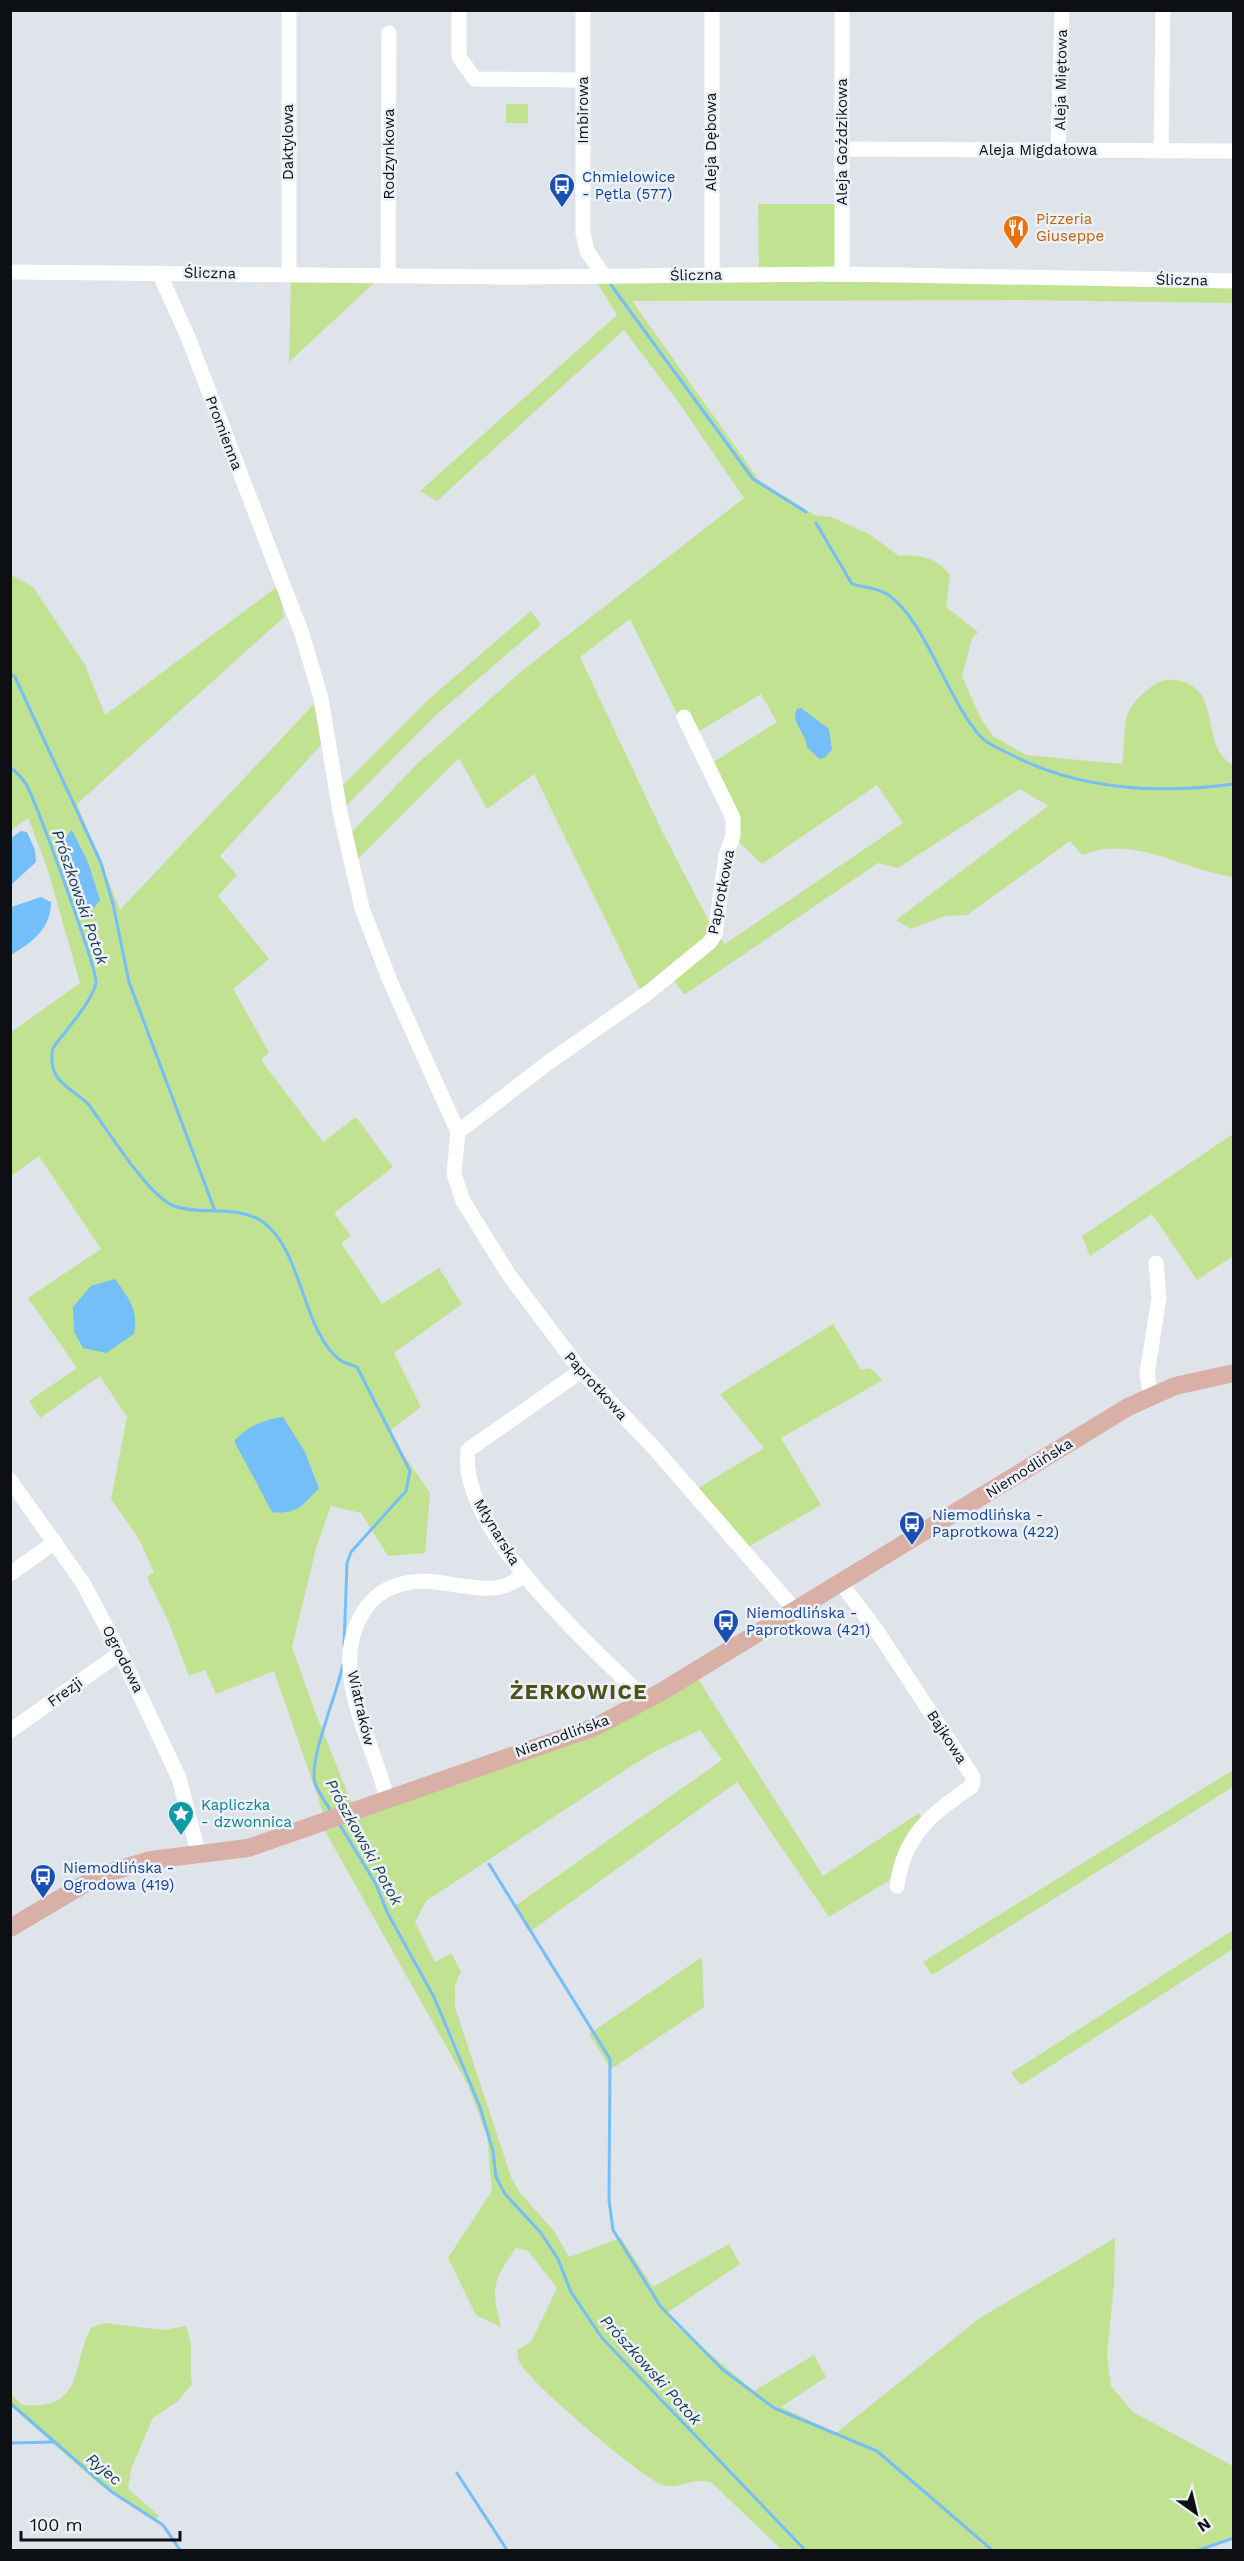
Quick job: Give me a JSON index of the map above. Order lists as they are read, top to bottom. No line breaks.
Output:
{"streets":{"main road":["Niemodlińska"],"street":["Aleja Miętowa","Imbirowa","Daktylowa","Aleja Dębowa","Aleja Goździkowa","Aleja Migdałowa","Rodzynkowa","Śliczna","Promienna","Paprotkowa","Młynarska","Ogrodowa","Frezji","Wiatraków","Bajkowa"]},"crossings":[["Aleja Miętowa","Aleja Migdałowa"],["Imbirowa","Śliczna"],["Daktylowa","Śliczna"],["Aleja Dębowa","Śliczna"],["Aleja Goździkowa","Aleja Migdałowa"],["Aleja Goździkowa","Śliczna"],["Rodzynkowa","Śliczna"],["Śliczna","Promienna"],["Promienna","Paprotkowa"],["Paprotkowa","Niemodlińska"],["Paprotkowa","Młynarska"],["Niemodlińska","Młynarska"],["Niemodlińska","Ogrodowa"],["Niemodlińska","Wiatraków"],["Niemodlińska","Bajkowa"],["Młynarska","Wiatraków"],["Ogrodowa","Frezji"]],"districts":["ŻERKOWICE"],"water":["Prószkowski Potok","Ryjec"],"places":{"bus stop":["Chmielowice - Pętla (577)","Niemodlińska - Paprotkowa (422)","Niemodlińska - Paprotkowa (421)","Niemodlińska - Ogrodowa (419)"],"restaurant":["Pizzeria Giuseppe"],"place":["Kapliczka - dzwonnica"]},"scale_bar":"100 m","north":"bottom right"}
